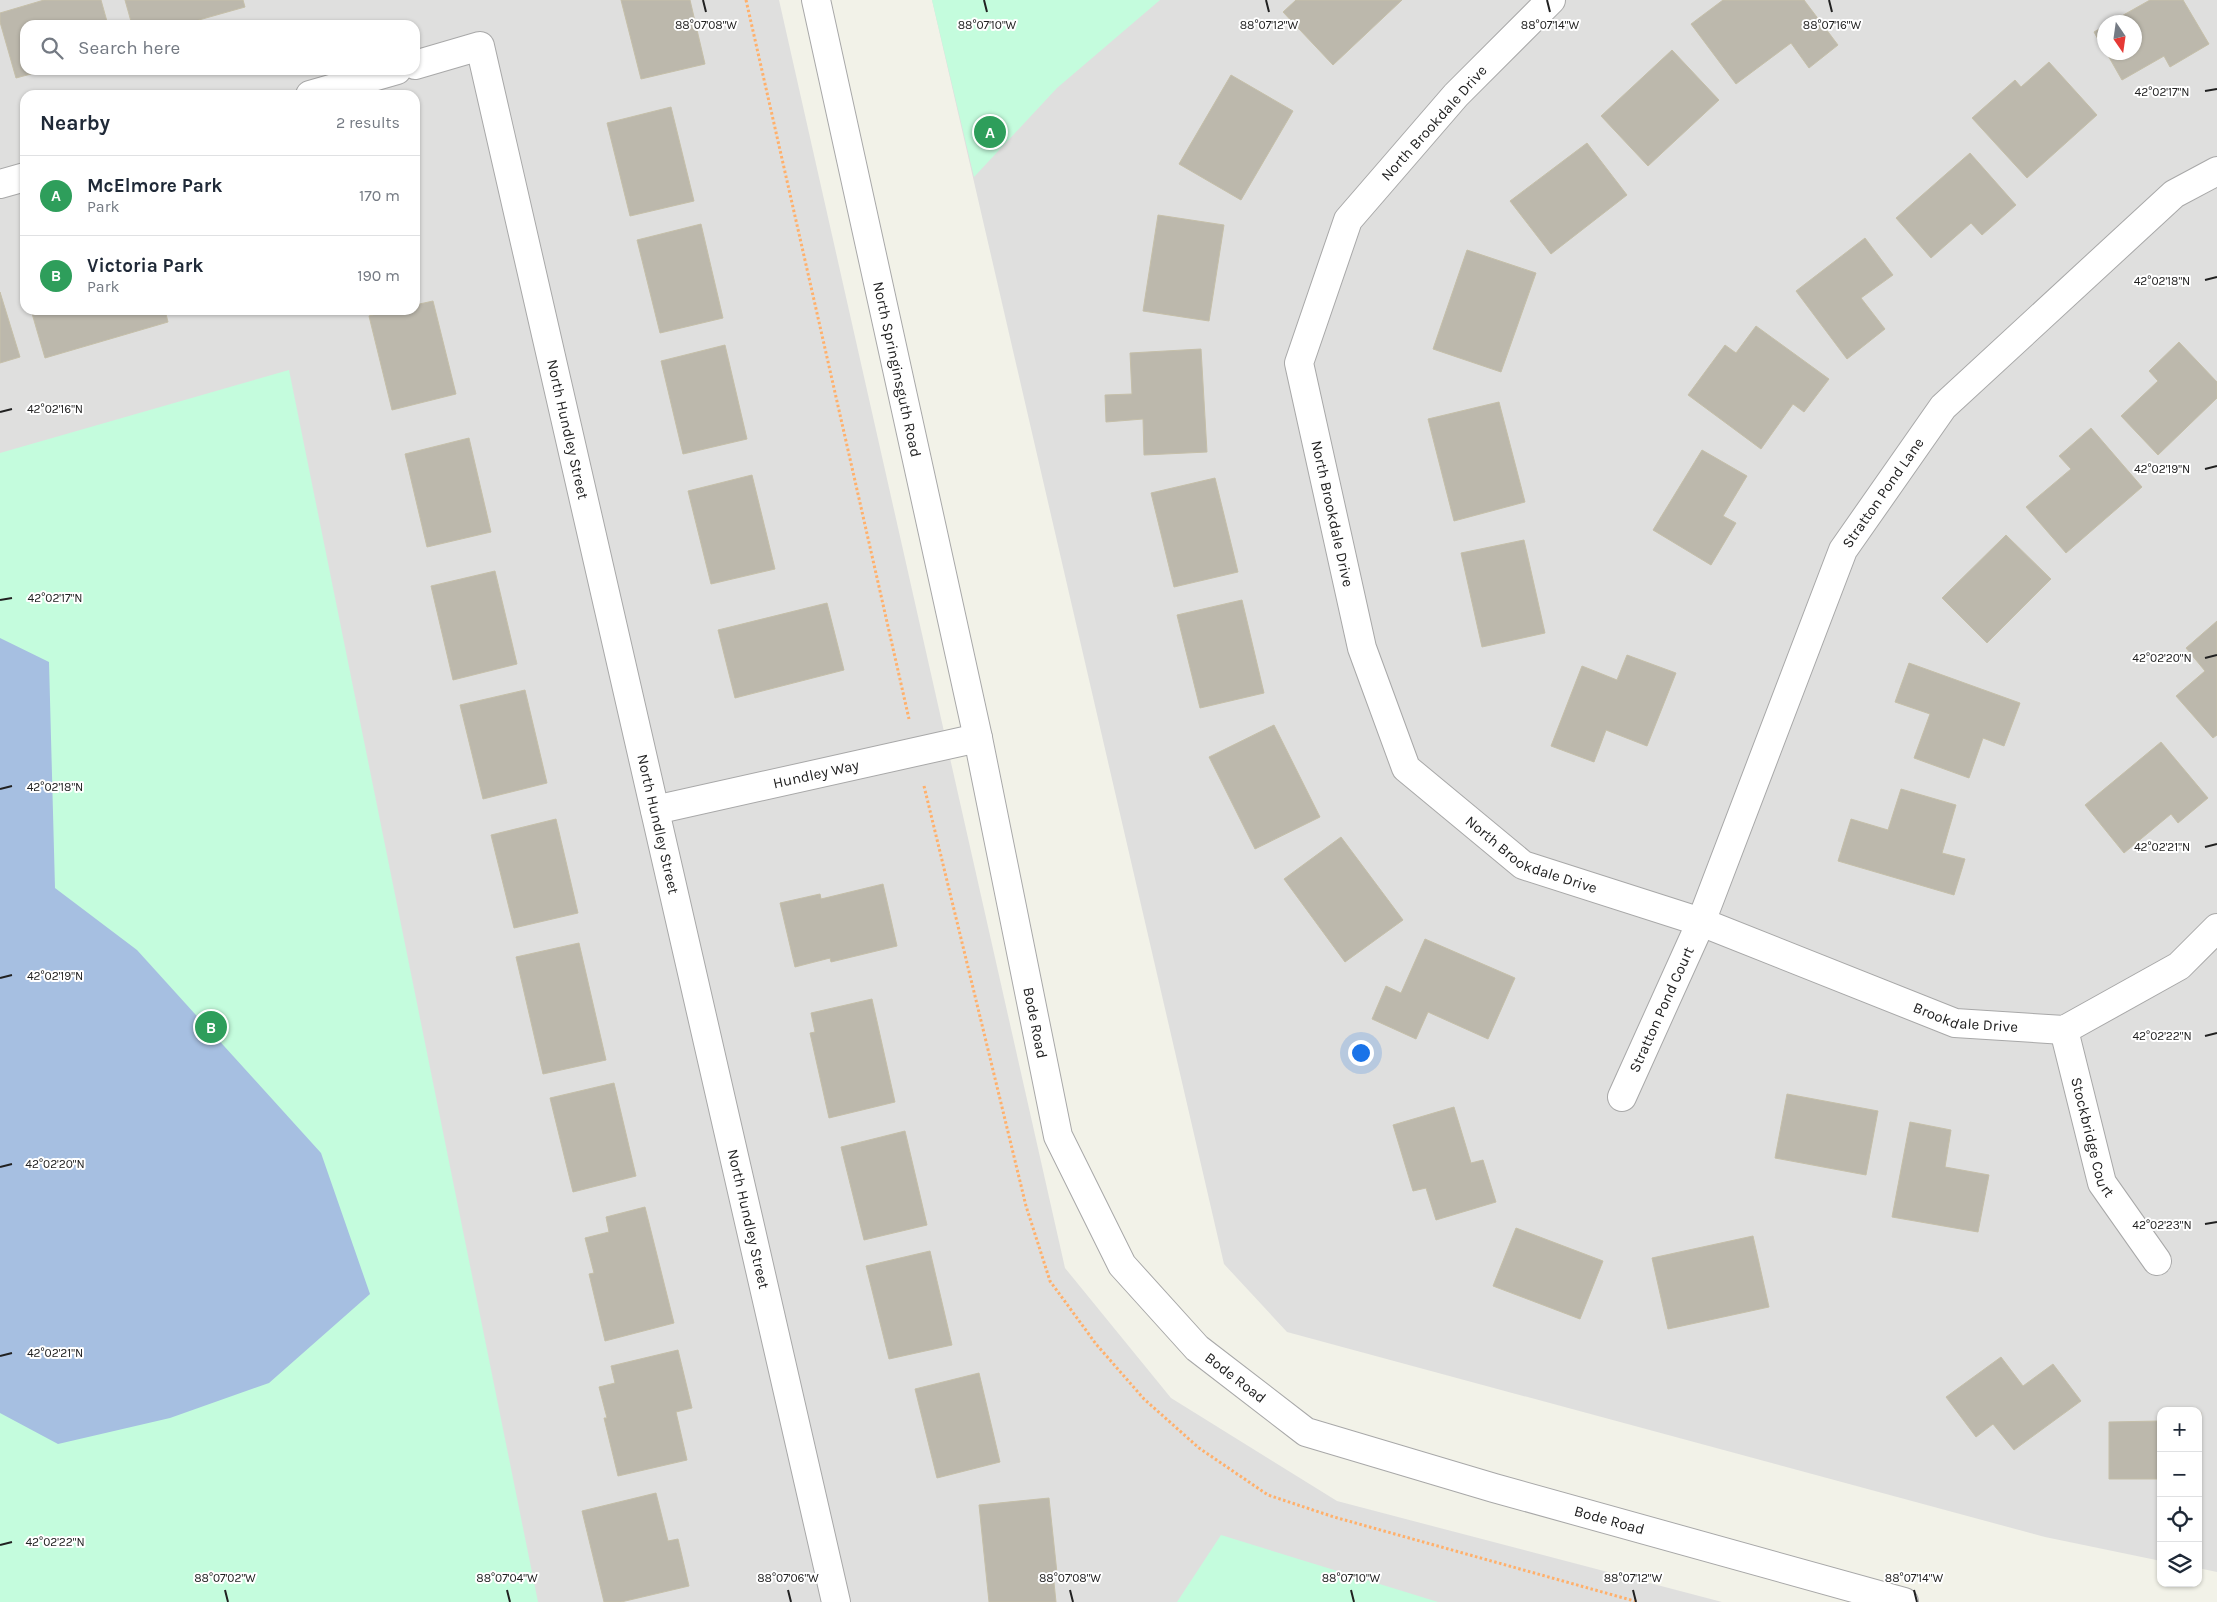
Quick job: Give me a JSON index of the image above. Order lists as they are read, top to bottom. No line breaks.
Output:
{"streets":{"street":["North Brookdale Drive","North Springinsguth Road","North Hundley Street","Stratton Pond Lane","Hundley Way","Stratton Pond Court","Brookdale Drive","Bode Road","Stockbridge Court"]},"crossings":[["North Brookdale Drive","Stratton Pond Lane"],["North Brookdale Drive","Stratton Pond Court"],["North Brookdale Drive","Brookdale Drive"],["North Springinsguth Road","Hundley Way"],["North Springinsguth Road","Bode Road"],["North Hundley Street","Hundley Way"],["Stratton Pond Lane","Stratton Pond Court"],["Stratton Pond Lane","Brookdale Drive"],["Hundley Way","Bode Road"],["Stratton Pond Court","Brookdale Drive"],["Brookdale Drive","Stockbridge Court"]],"north":"bottom","page":{"search":"Search here","heading":["Nearby","2 results"],"pins":["A","B"],"list":[{"mark":"A","name":"McElmore Park","note":"Park","value":"170 m"},{"mark":"B","name":"Victoria Park","note":"Park","value":"190 m"}],"map_buttons":["+","−"]},"coordinates":["88°07'08\"W","88°07'10\"W","88°07'12\"W","88°07'14\"W","88°07'16\"W","42°02'17\"N","42°02'18\"N","42°02'16\"N","42°02'19\"N","42°02'20\"N","42°02'21\"N","42°02'22\"N","42°02'23\"N","88°07'02\"W","88°07'04\"W","88°07'06\"W"]}
